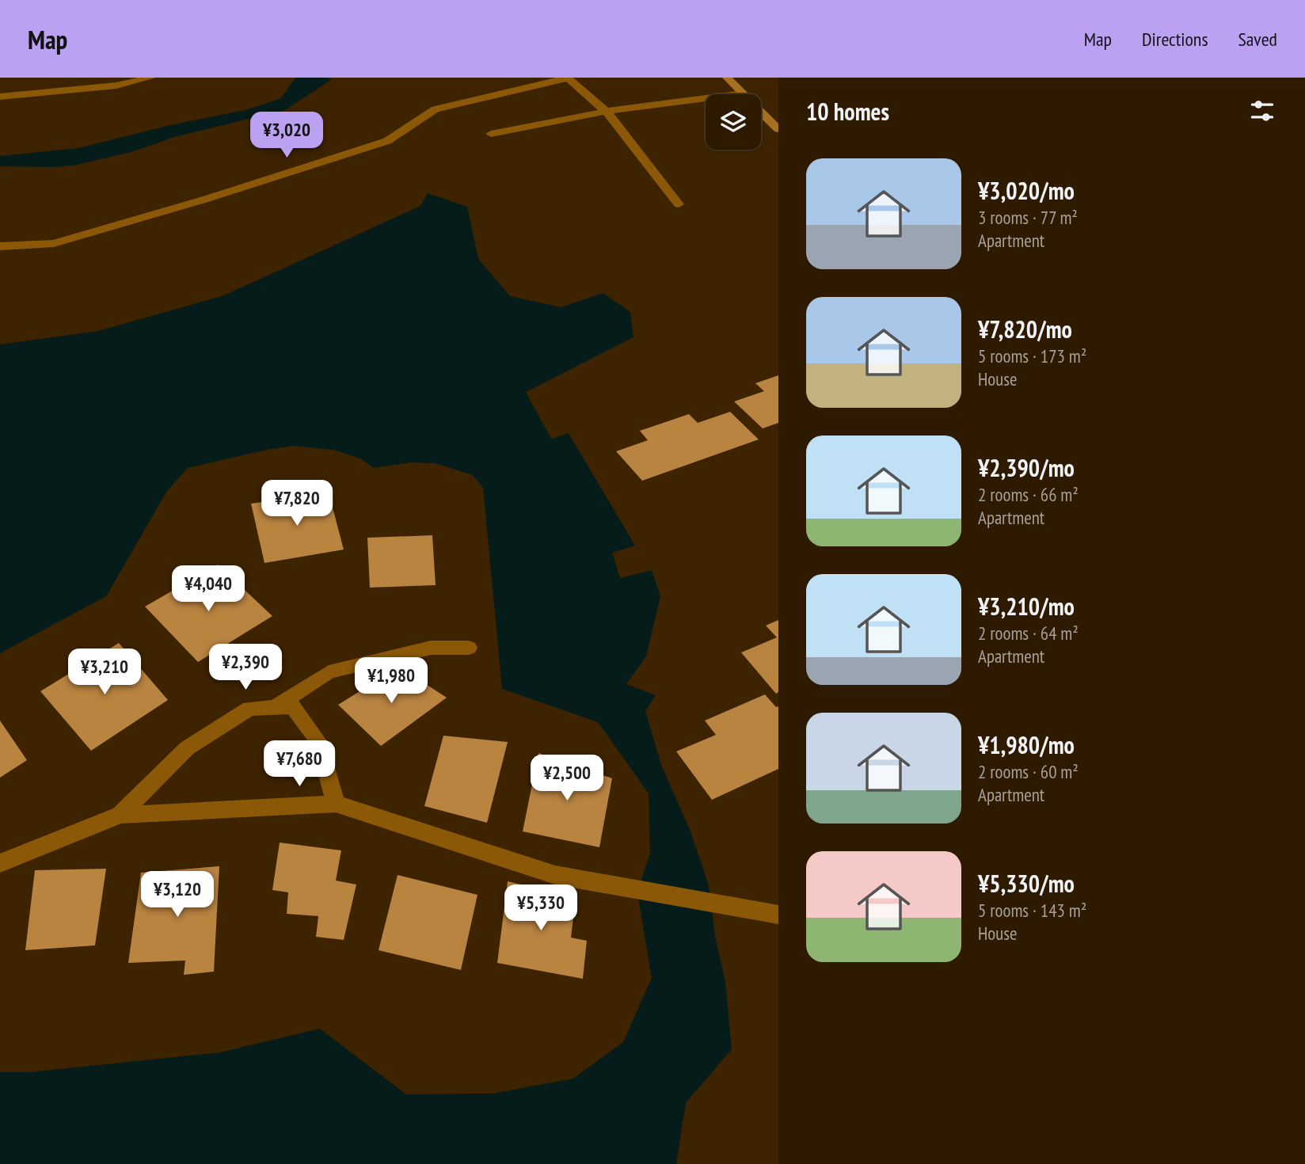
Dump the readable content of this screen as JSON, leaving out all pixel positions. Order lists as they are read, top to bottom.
{
  "page": {
    "header": "Map",
    "nav": ["Map", "Directions", "Saved"],
    "heading": "10 homes",
    "price": [
      "¥3,020",
      "¥7,820",
      "¥4,040",
      "¥2,390",
      "¥3,210",
      "¥1,980",
      "¥7,680",
      "¥2,500",
      "¥3,120",
      "¥5,330"
    ],
    "list": [
      {
        "name": "¥3,020/mo",
        "note": "3 rooms · 77 m² · Apartment"
      },
      {
        "name": "¥7,820/mo",
        "note": "5 rooms · 173 m² · House"
      },
      {
        "name": "¥2,390/mo",
        "note": "2 rooms · 66 m² · Apartment"
      },
      {
        "name": "¥3,210/mo",
        "note": "2 rooms · 64 m² · Apartment"
      },
      {
        "name": "¥1,980/mo",
        "note": "2 rooms · 60 m² · Apartment"
      },
      {
        "name": "¥5,330/mo",
        "note": "5 rooms · 143 m² · House"
      }
    ]
  }
}
